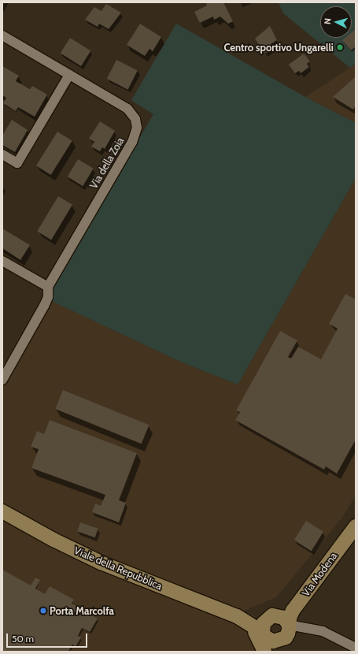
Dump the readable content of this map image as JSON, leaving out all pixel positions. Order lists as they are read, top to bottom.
{
  "streets": {
    "street": ["Via della Zoia", "Viale della Repubblica", "Via Modena"]
  },
  "crossings": [
    ["Viale della Repubblica", "Via Modena"]
  ],
  "places": ["Centro sportivo Ungarelli", "Porta Marcolfa"],
  "scale_bar": "50 m",
  "north": "left"
}
